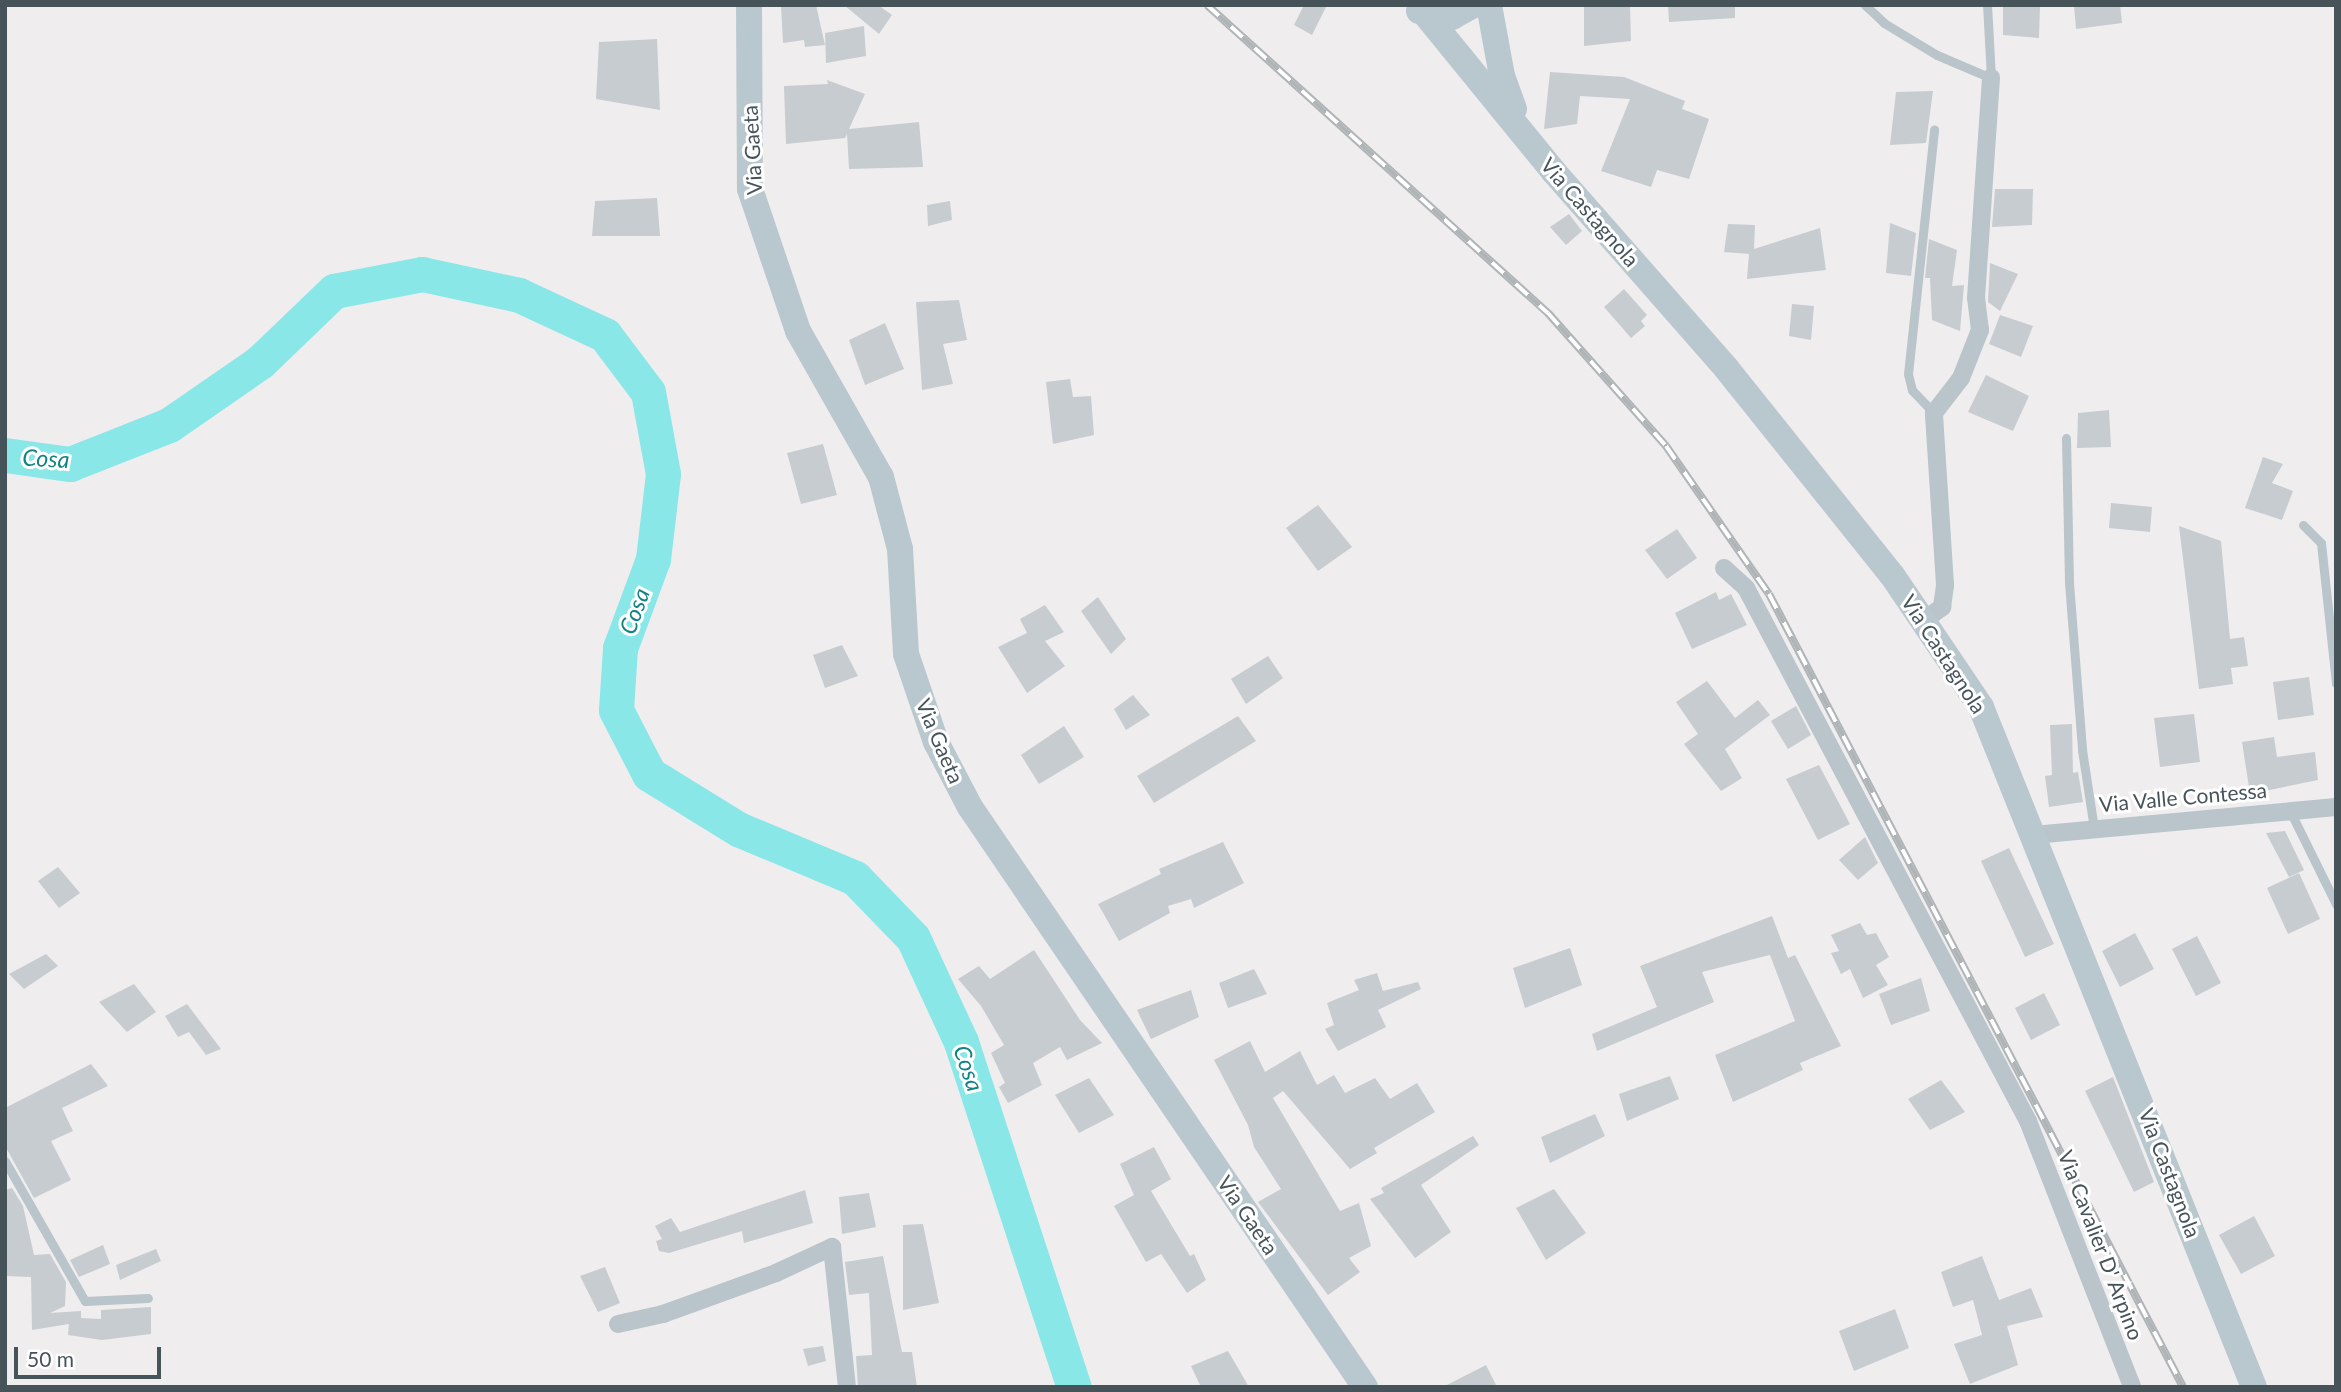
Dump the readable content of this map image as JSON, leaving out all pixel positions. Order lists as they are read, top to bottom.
{
  "streets": {
    "main road": ["Via Gaeta", "Via Castagnola"],
    "street": ["Via Valle Contessa", "Via Cavalier D' Arpino"]
  },
  "crossings": [
    ["Via Castagnola", "Via Valle Contessa"]
  ],
  "water": ["Cosa"],
  "scale_bar": "50 m"
}
